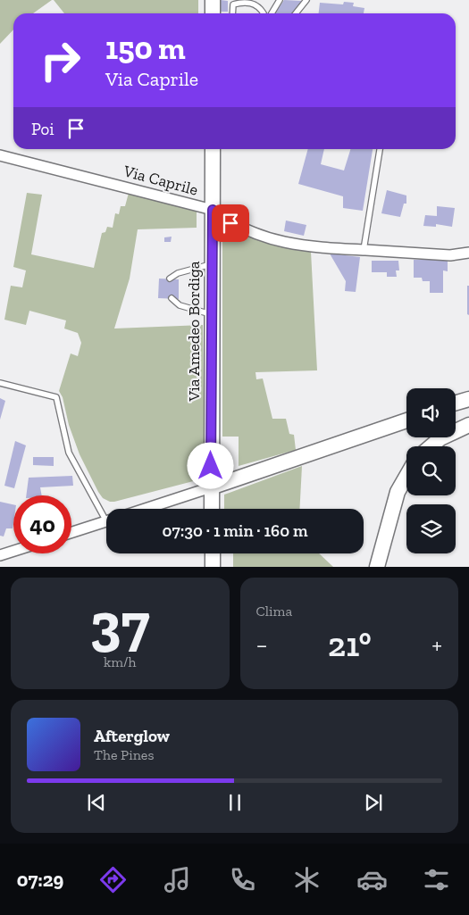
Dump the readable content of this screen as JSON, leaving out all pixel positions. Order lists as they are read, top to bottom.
{
  "streets": {
    "street": ["Via Caprile", "Via Amedeo Bordiga"]
  },
  "crossings": [
    ["Via Caprile", "Via Amedeo Bordiga"]
  ],
  "page": {
    "turn": ["150 m", "Via Caprile"],
    "then": "Poi",
    "limit": "40",
    "trip": "07:30 · 1 min · 160 m",
    "tile": [
      ["37", "km/h"],
      "Clima"
    ],
    "heat": ["−", "21°", "+"],
    "song": ["Afterglow", "The Pines"],
    "tabs": "07:29"
  }
}
